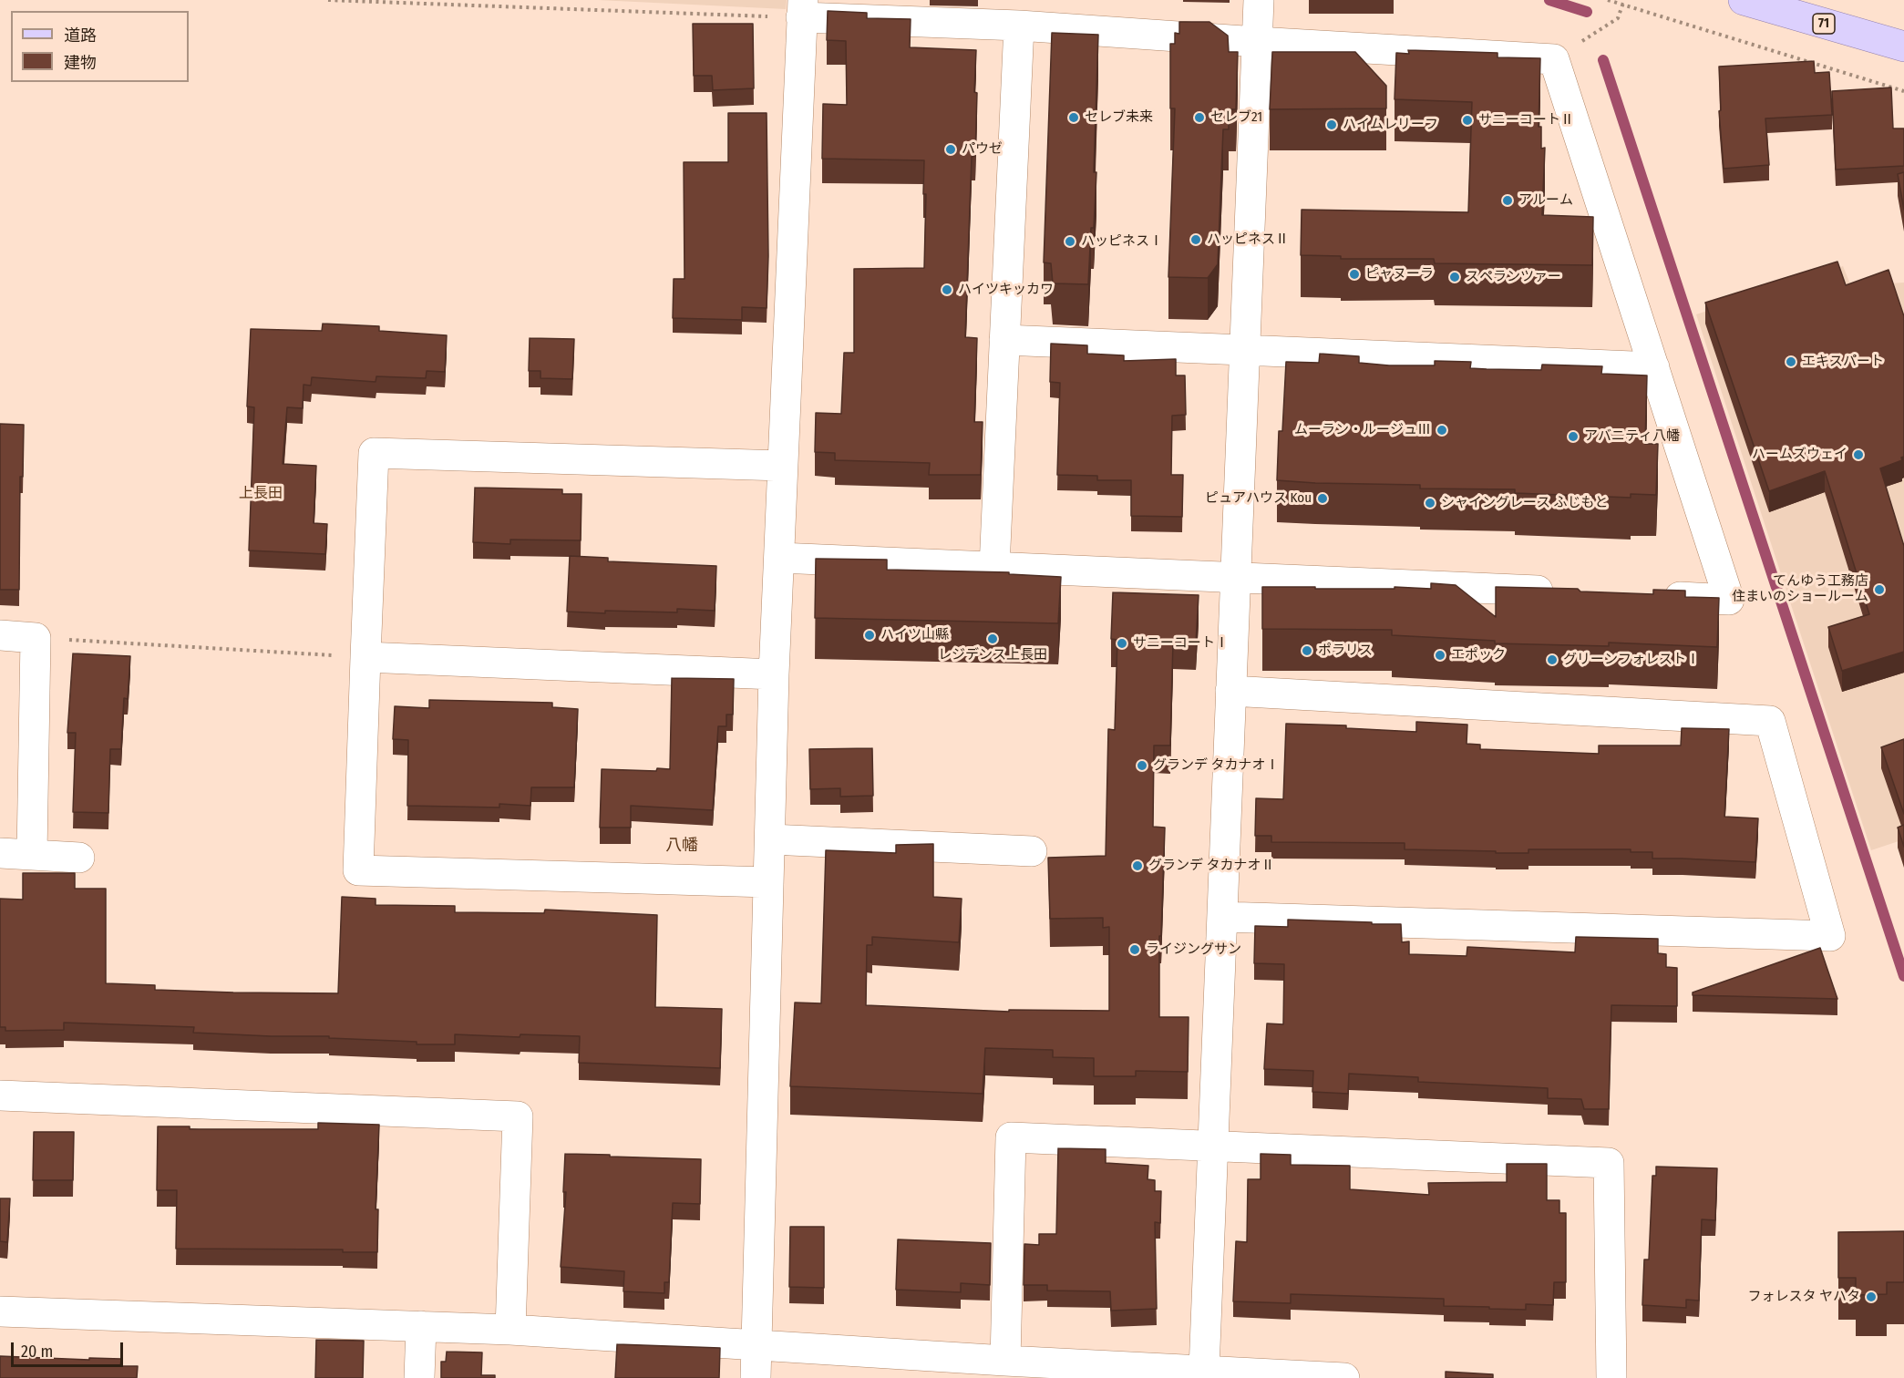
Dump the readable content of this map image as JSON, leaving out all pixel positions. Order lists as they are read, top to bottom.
{
  "streets": {
    "main road": ["71"]
  },
  "districts": ["上長田", "八幡"],
  "places": [
    "セレブ未来",
    "セレブ21",
    "サニーコートⅡ",
    "ハイムレリーフ",
    "パウゼ",
    "アルーム",
    "ハッピネスⅡ",
    "ハッピネスⅠ",
    "ピャヌーラ",
    "スペランツァー",
    "ハイツキッカワ",
    "エキスパート",
    "ムーラン・ルージュⅢ",
    "アバニティ八幡",
    "ハームズウェイ",
    "ピュアハウス Kou",
    "シャイングレース ふじもと",
    "てんゆう工務店 住まいのショールーム",
    "ハイツ山縣",
    "レジデンス上長田",
    "サニーコートⅠ",
    "ポラリス",
    "エポック",
    "グリーンフォレストⅠ",
    "グランデ タカナオⅠ",
    "グランデ タカナオⅡ",
    "ライジングサン",
    "フォレスタ ヤハタ"
  ],
  "legend": ["道路", "建物"],
  "scale_bar": "20 m"
}
